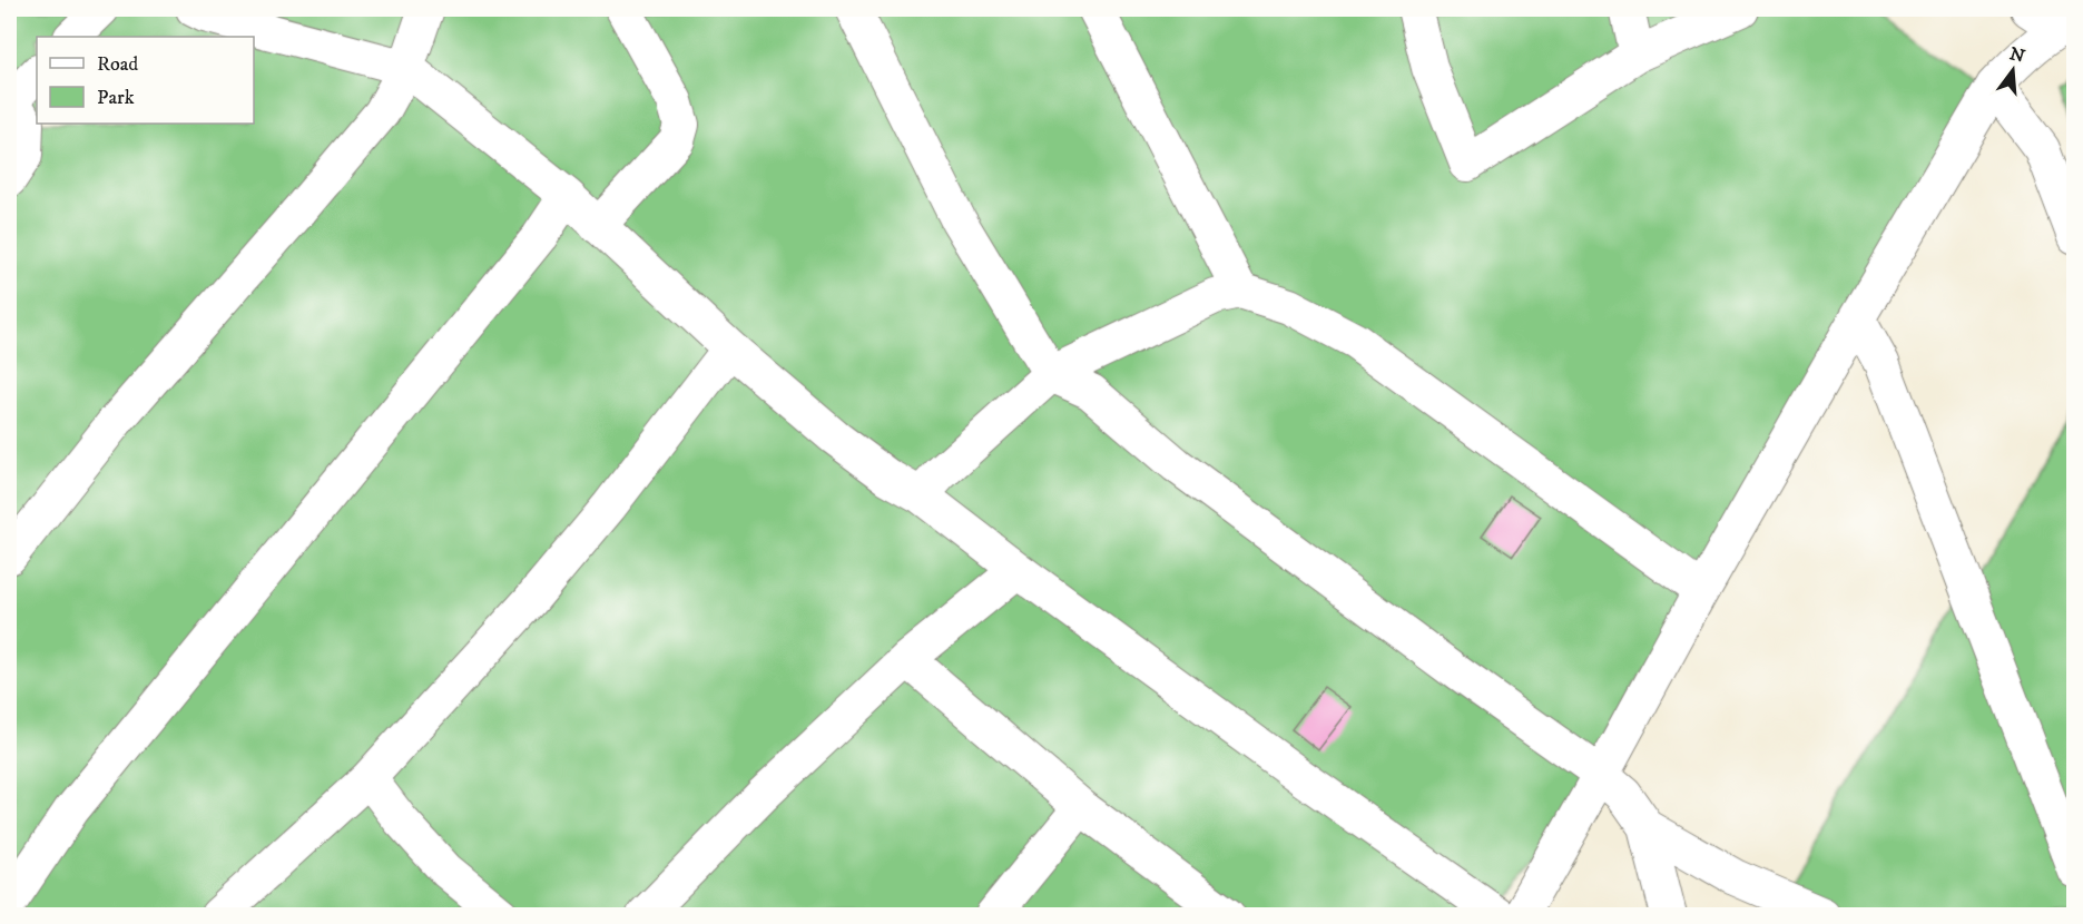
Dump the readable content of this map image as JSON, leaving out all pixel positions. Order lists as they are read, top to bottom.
{
  "legend": ["Road", "Park"],
  "north": "top"
}
